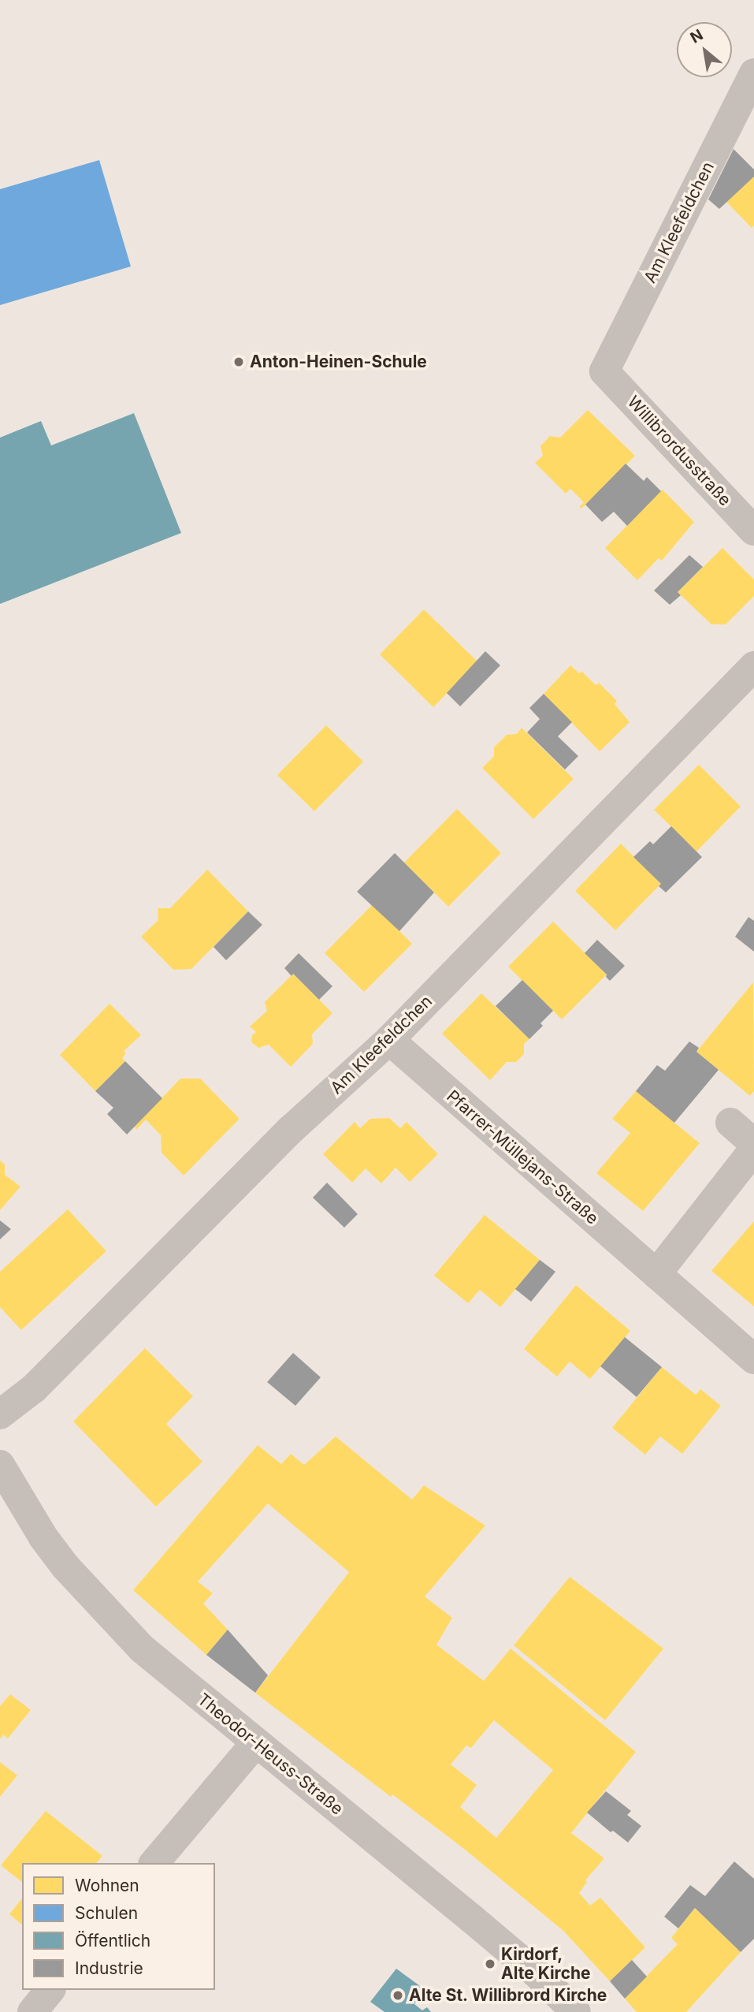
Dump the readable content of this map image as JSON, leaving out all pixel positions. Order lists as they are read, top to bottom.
{
  "streets": {
    "street": [
      "Am Kleefeldchen",
      "Willibrordusstraße",
      "Pfarrer-Müllejans-Straße",
      "Theodor-Heuss-Straße"
    ]
  },
  "crossings": [
    ["Am Kleefeldchen", "Willibrordusstraße"],
    ["Am Kleefeldchen", "Pfarrer-Müllejans-Straße"]
  ],
  "places": ["Anton-Heinen-Schule", "Kirdorf, Alte Kirche", "Alte St. Willibrord Kirche"],
  "legend": [
    "Wohnen",
    "Schulen",
    "Öffentlich",
    "Industrie"
  ],
  "north": "top left"
}
